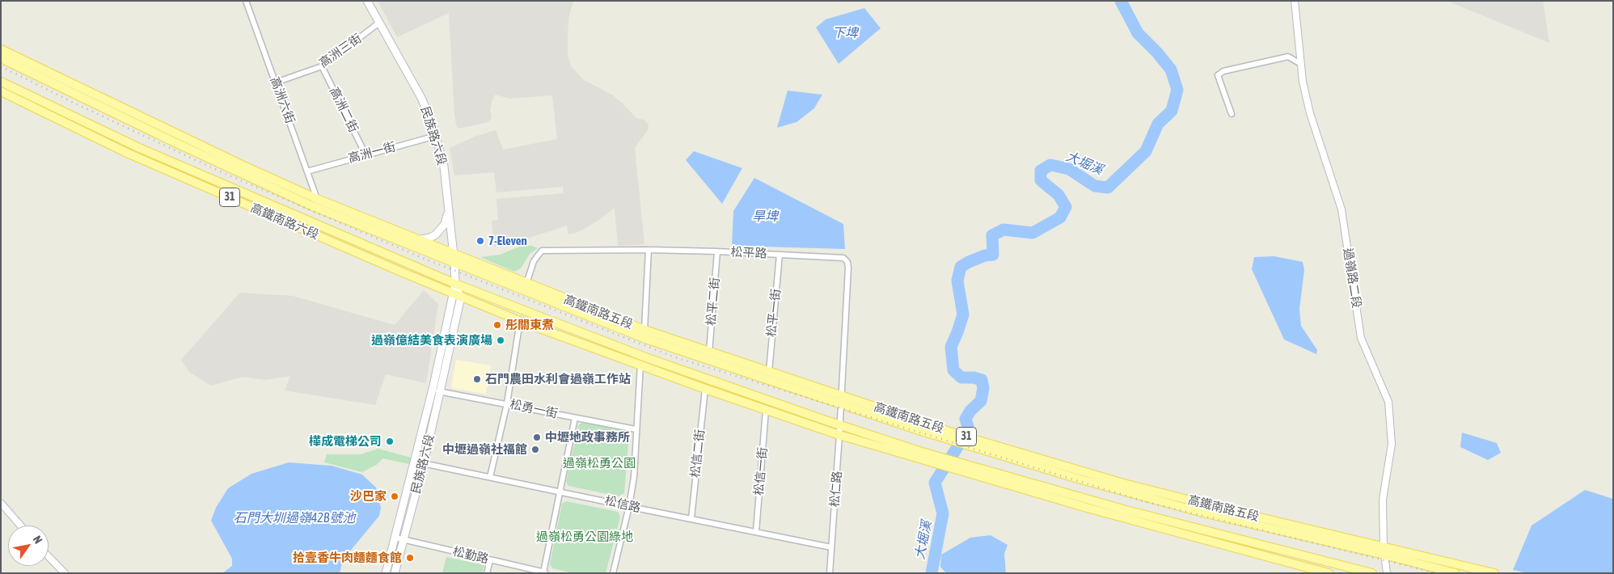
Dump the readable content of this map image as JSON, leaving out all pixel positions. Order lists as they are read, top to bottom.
{
  "streets": {
    "main road": [
      "民族路六段",
      "31",
      "高鐵南路六段",
      "高鐵南路五段"
    ],
    "street": [
      "高洲三街",
      "高洲六街",
      "高洲二街",
      "高洲一街",
      "松平路",
      "過嶺路二段",
      "松平二街",
      "松平一街",
      "松勇一街",
      "松信二街",
      "松信一街",
      "松仁路",
      "松信路",
      "松勤路"
    ]
  },
  "crossings": [
    ["高洲三街", "高洲六街"],
    ["高洲三街", "高洲二街"],
    ["高洲三街", "民族路六段"],
    ["高洲六街", "高洲一街"],
    ["高洲六街", "31"],
    ["高洲二街", "高洲一街"],
    ["民族路六段", "高洲一街"],
    ["民族路六段", "31"],
    ["民族路六段", "高鐵南路六段"],
    ["民族路六段", "高鐵南路五段"],
    ["民族路六段", "松勇一街"],
    ["民族路六段", "松信路"],
    ["民族路六段", "松勤路"],
    ["31", "高鐵南路六段"],
    ["31", "高鐵南路五段"],
    ["31", "松信二街"],
    ["31", "松信一街"],
    ["31", "松仁路"],
    ["高鐵南路六段", "高鐵南路五段"],
    ["松平路", "松平二街"],
    ["松平路", "高鐵南路五段"],
    ["松平路", "松平一街"],
    ["松平路", "松仁路"],
    ["過嶺路二段", "高鐵南路五段"],
    ["松平二街", "高鐵南路五段"],
    ["高鐵南路五段", "松平一街"],
    ["高鐵南路五段", "松仁路"],
    ["松信二街", "松信路"],
    ["松信一街", "松信路"],
    ["松仁路", "松信路"]
  ],
  "water": [
    "下埤",
    "大堀溪",
    "旱埤",
    "石門大圳過嶺42B號池"
  ],
  "parks": ["過嶺松勇公園", "過嶺松勇公園綠地"],
  "places": [
    "7-Eleven",
    "彤關東煮",
    "過嶺億結美食表演廣場",
    "石門農田水利會過嶺工作站",
    "中壢地政事務所",
    "樺成電梯公司",
    "中壢過嶺社福館",
    "沙巴家",
    "拾壹香牛肉麵麵食館"
  ],
  "north": "top right"
}
